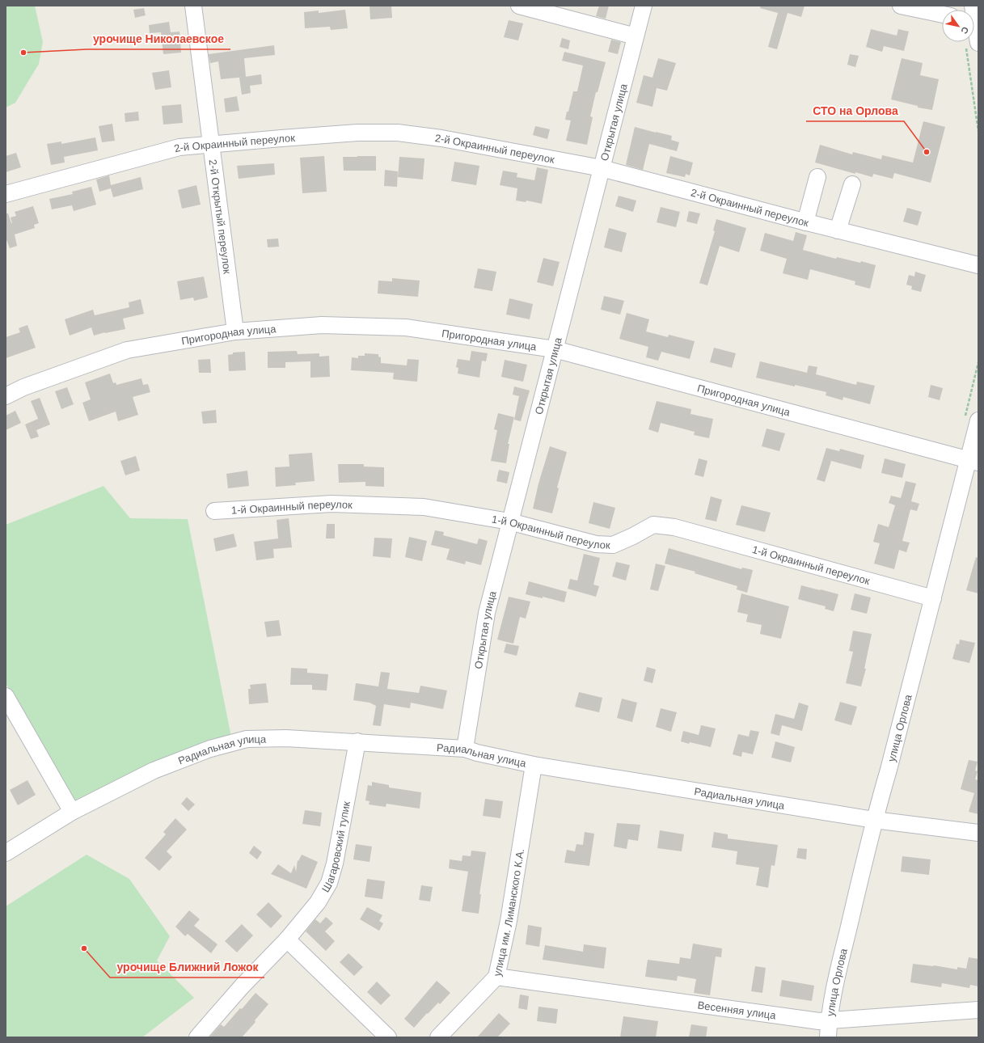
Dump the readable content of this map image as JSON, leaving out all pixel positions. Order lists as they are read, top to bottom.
{
  "streets": {
    "street": [
      "Открытая улица",
      "2-й Окраинный переулок",
      "2-й Открытый переулок",
      "Пригородная улица",
      "1-й Окраинный переулок",
      "улица Орлова",
      "Радиальная улица",
      "Шагаровский тупик",
      "улица им. Лиманского К.А.",
      "Весенняя улица"
    ]
  },
  "crossings": [
    ["Открытая улица", "2-й Окраинный переулок"],
    ["Открытая улица", "Пригородная улица"],
    ["Открытая улица", "1-й Окраинный переулок"],
    ["Открытая улица", "Радиальная улица"],
    ["2-й Окраинный переулок", "2-й Открытый переулок"],
    ["2-й Открытый переулок", "Пригородная улица"],
    ["Пригородная улица", "улица Орлова"],
    ["1-й Окраинный переулок", "улица Орлова"],
    ["улица Орлова", "Радиальная улица"],
    ["улица Орлова", "Весенняя улица"],
    ["Радиальная улица", "Шагаровский тупик"],
    ["Радиальная улица", "улица им. Лиманского К.А."],
    ["улица им. Лиманского К.А.", "Весенняя улица"]
  ],
  "places": ["урочище Николаевское", "СТО на Орлова", "урочище Ближний Ложок"],
  "north": "bottom right"
}
